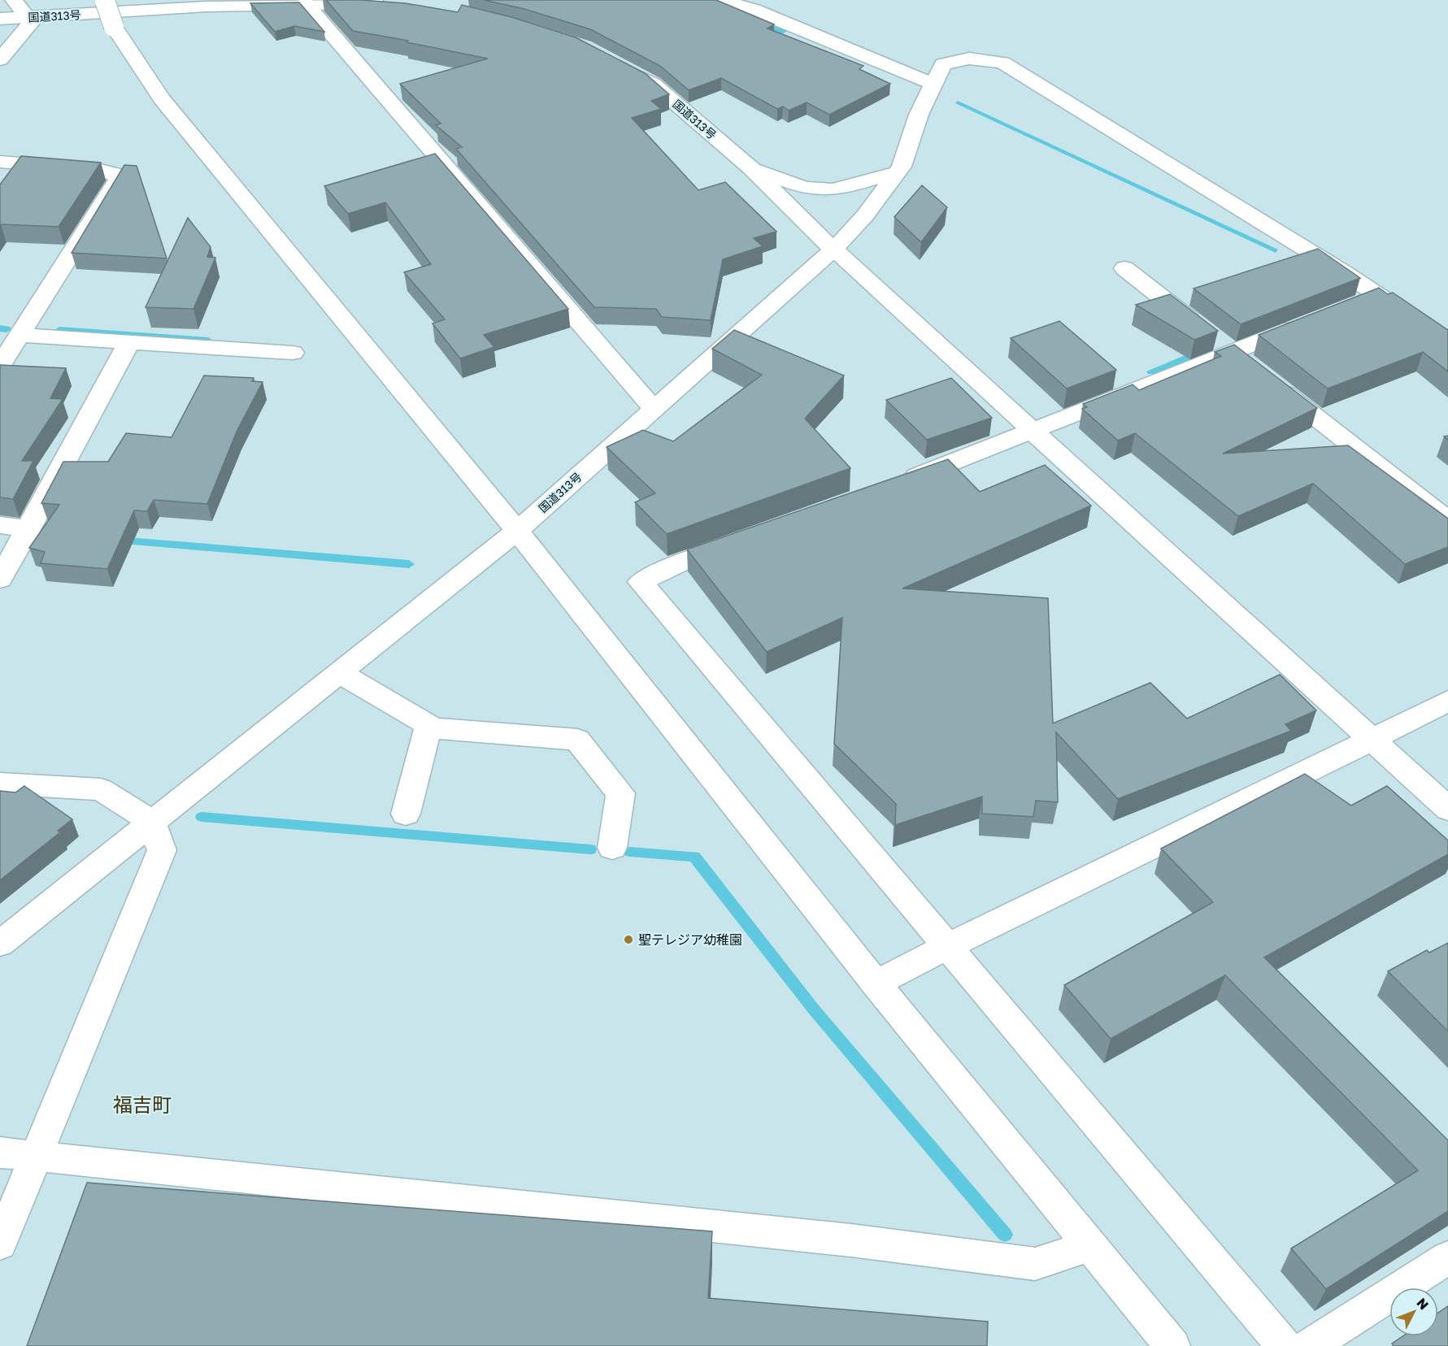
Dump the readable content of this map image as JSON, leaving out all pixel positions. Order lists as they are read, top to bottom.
{
  "streets": {
    "main road": ["国道313号"]
  },
  "districts": ["福吉町"],
  "places": ["聖テレジア幼稚園"],
  "north": "top right"
}
